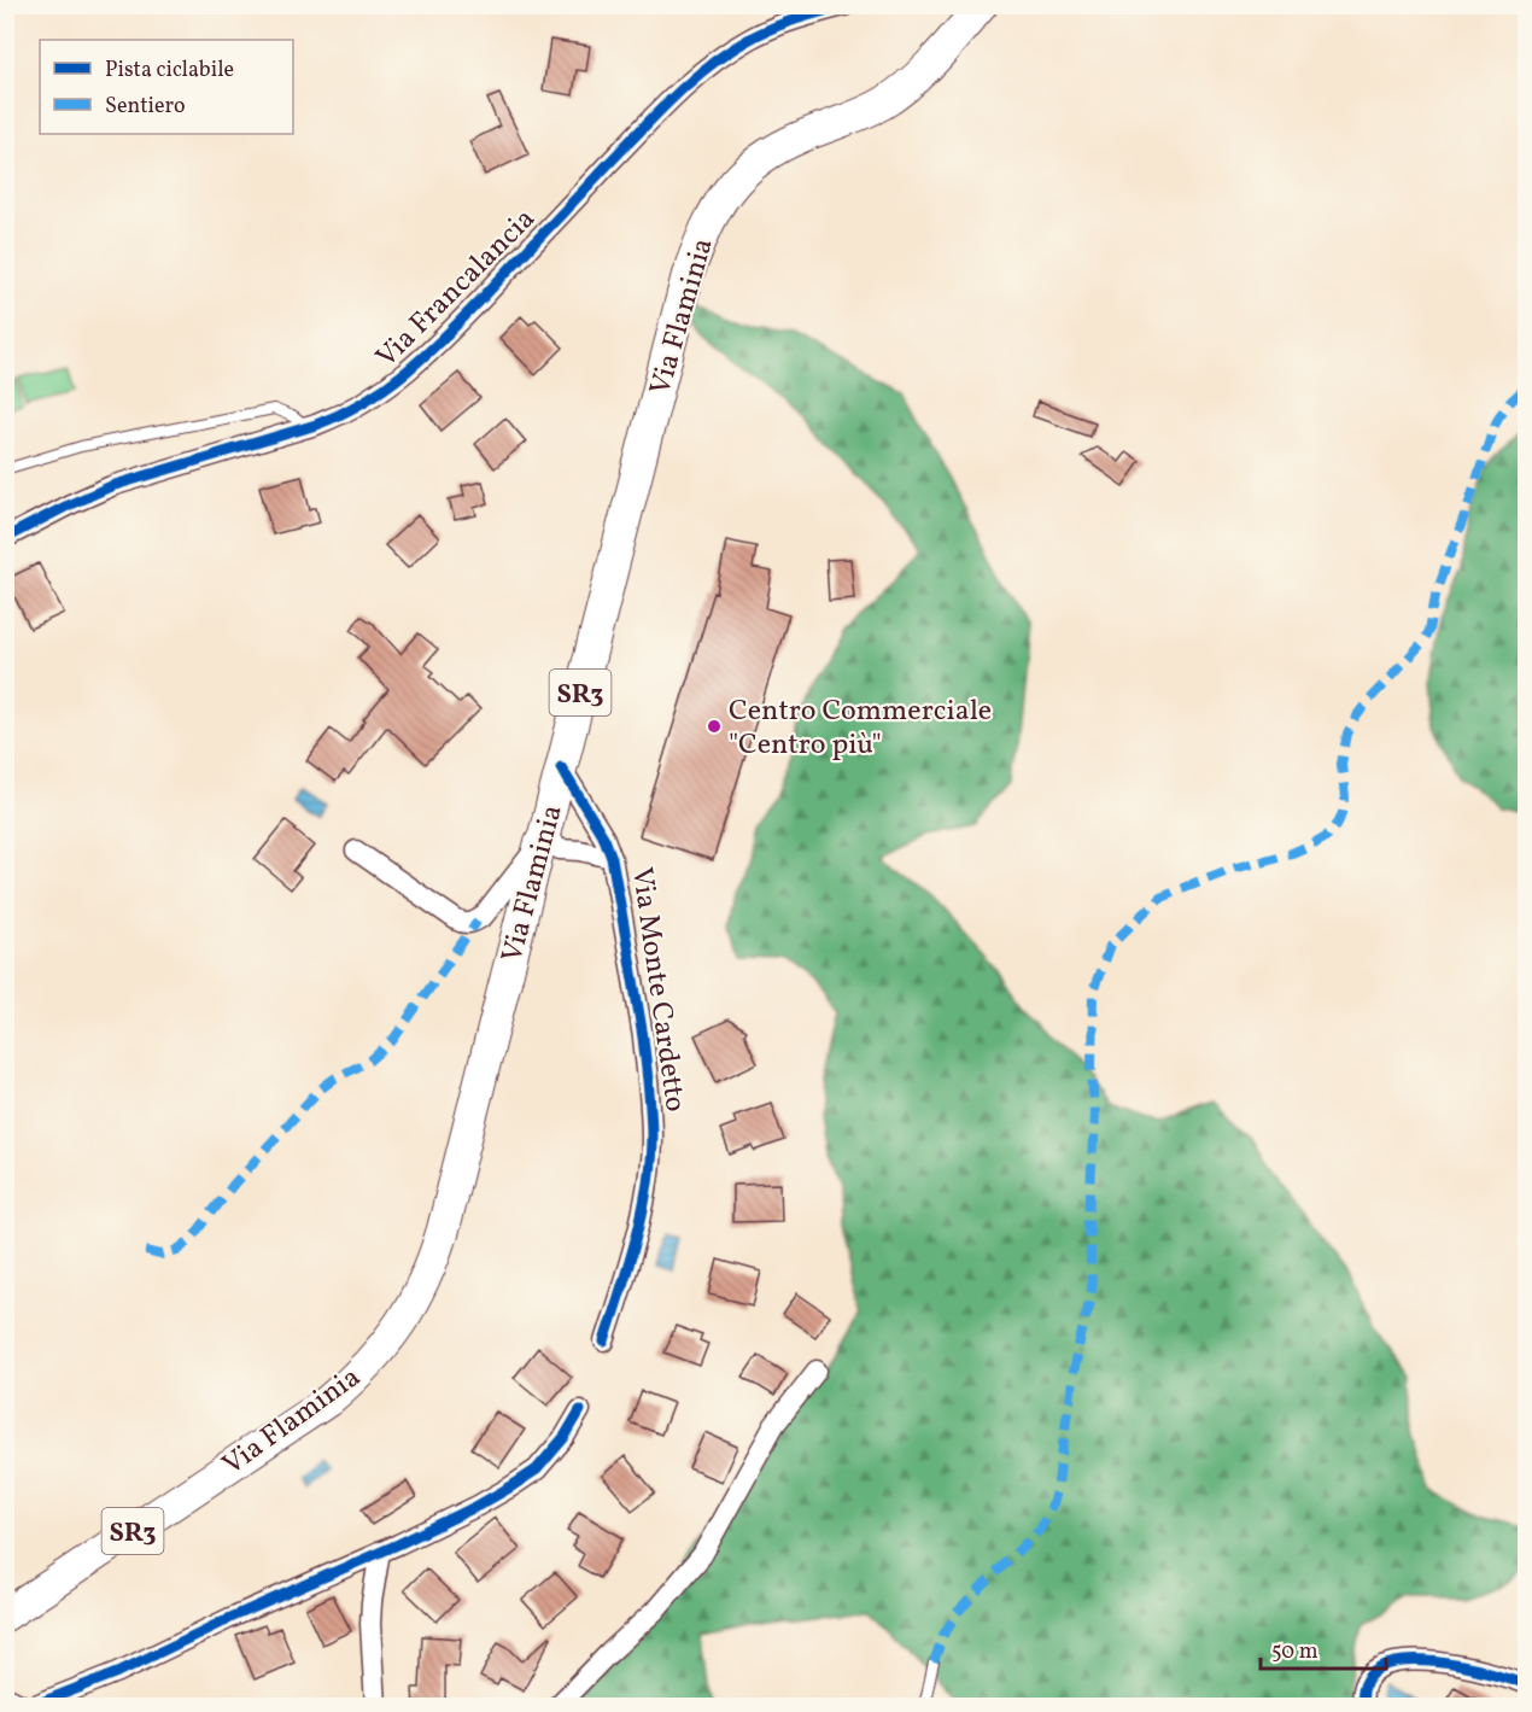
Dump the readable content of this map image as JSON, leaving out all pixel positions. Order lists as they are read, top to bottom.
{
  "streets": {
    "main road": ["Via Flaminia", "SR3"],
    "street": ["Via Francalancia", "Via Monte Cardetto"]
  },
  "crossings": [
    ["Via Flaminia", "Via Monte Cardetto"]
  ],
  "places": ["Centro Commerciale \"Centro più\""],
  "legend": ["Pista ciclabile", "Sentiero"],
  "scale_bar": "50 m"
}
